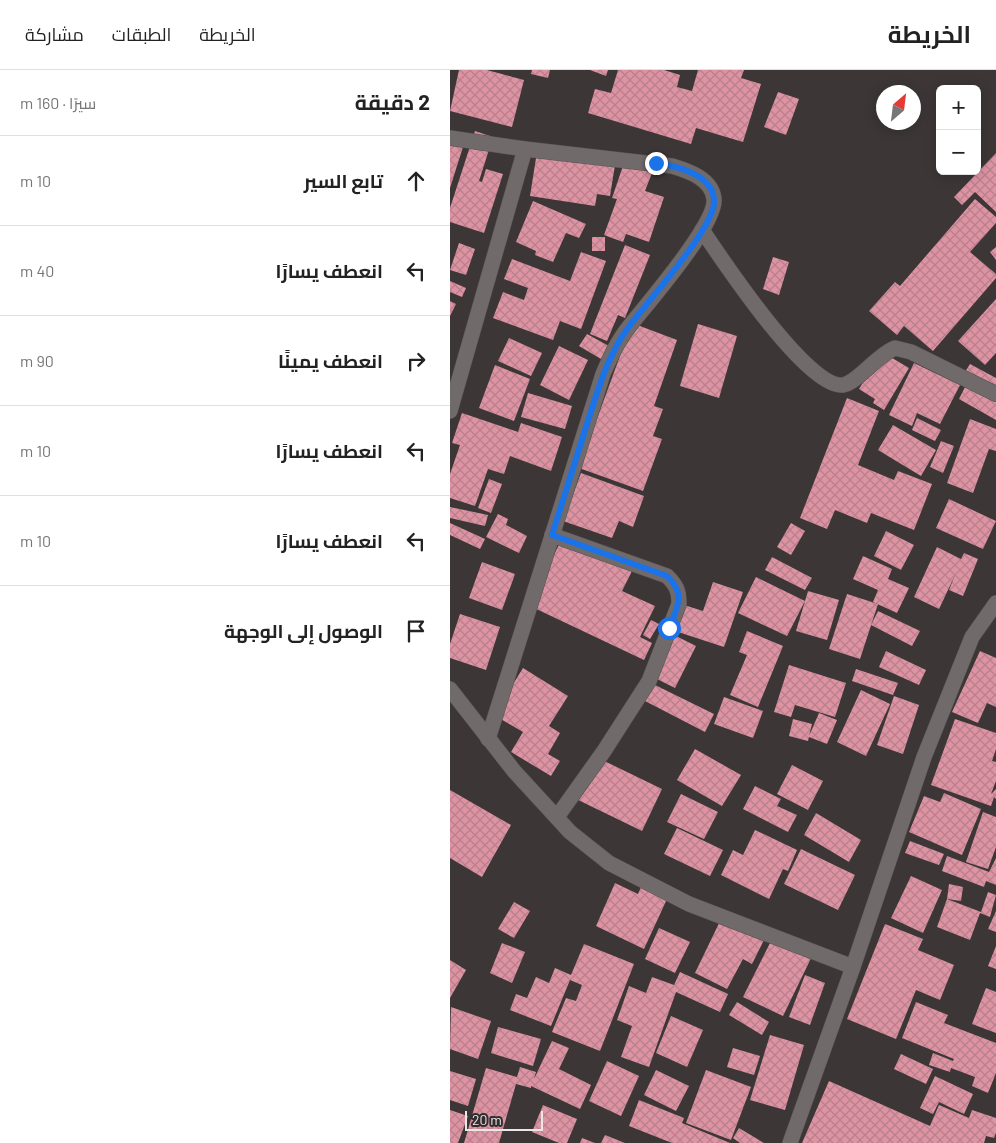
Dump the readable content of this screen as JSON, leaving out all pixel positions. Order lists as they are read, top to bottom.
{
  "scale_bar": "20 m",
  "north": "top right",
  "page": {
    "header": "الخريطة",
    "nav": ["الخريطة", "الطبقات", "مشاركة"],
    "heading": ["2 دقيقة", "سيرًا · 160 m"],
    "map_buttons": ["+", "−"],
    "list": [
      ["تابع السير", "10 m"],
      ["انعطف يسارًا", "40 m"],
      ["انعطف يمينًا", "90 m"],
      ["انعطف يسارًا", "10 m"],
      ["انعطف يسارًا", "10 m"],
      "الوصول إلى الوجهة"
    ],
    "scale": "20 m"
  }
}
